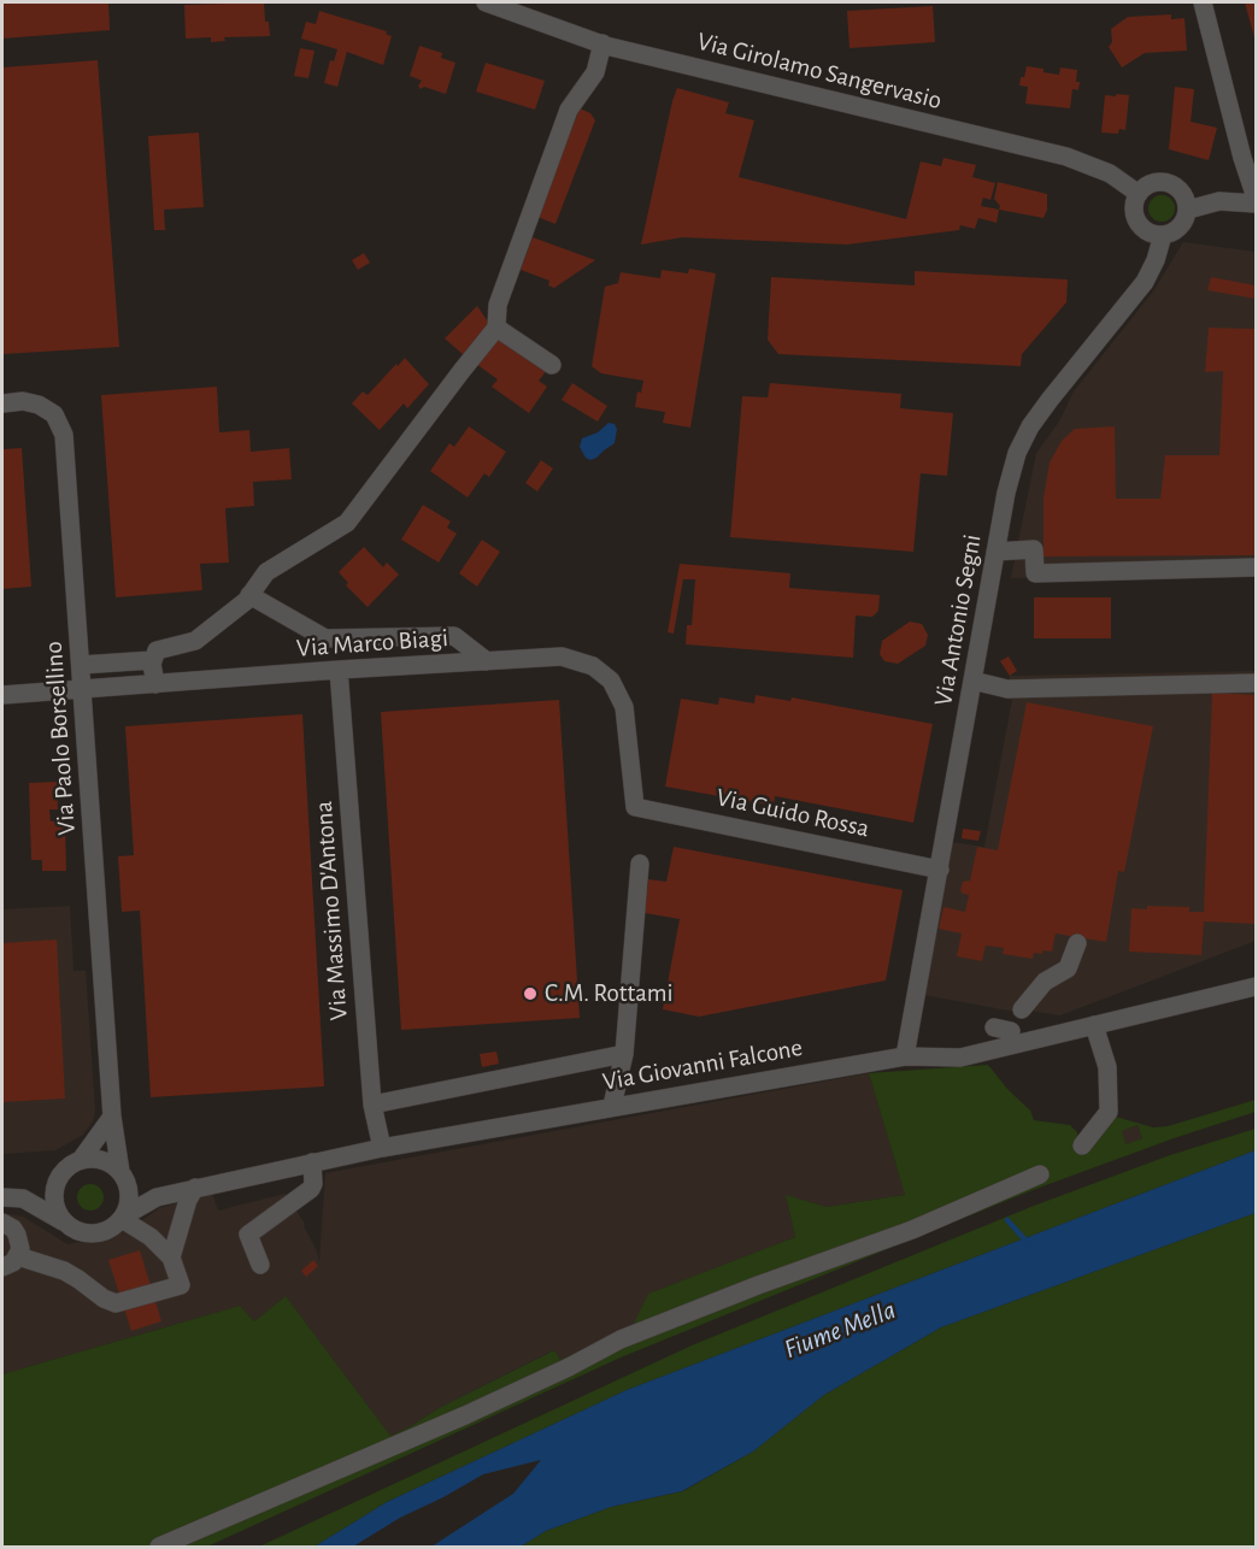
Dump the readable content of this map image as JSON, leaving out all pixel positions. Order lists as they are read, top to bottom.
{
  "streets": {
    "street": [
      "Via Girolamo Sangervasio",
      "Via Antonio Segni",
      "Via Marco Biagi",
      "Via Paolo Borsellino",
      "Via Guido Rossa",
      "Via Massimo D'Antona",
      "Via Giovanni Falcone"
    ]
  },
  "crossings": [
    ["Via Girolamo Sangervasio", "Via Antonio Segni"],
    ["Via Antonio Segni", "Via Guido Rossa"],
    ["Via Antonio Segni", "Via Giovanni Falcone"],
    ["Via Marco Biagi", "Via Paolo Borsellino"],
    ["Via Marco Biagi", "Via Guido Rossa"],
    ["Via Marco Biagi", "Via Massimo D'Antona"],
    ["Via Paolo Borsellino", "Via Giovanni Falcone"],
    ["Via Massimo D'Antona", "Via Giovanni Falcone"]
  ],
  "water": ["Fiume Mella"],
  "places": ["C.M. Rottami"]
}
